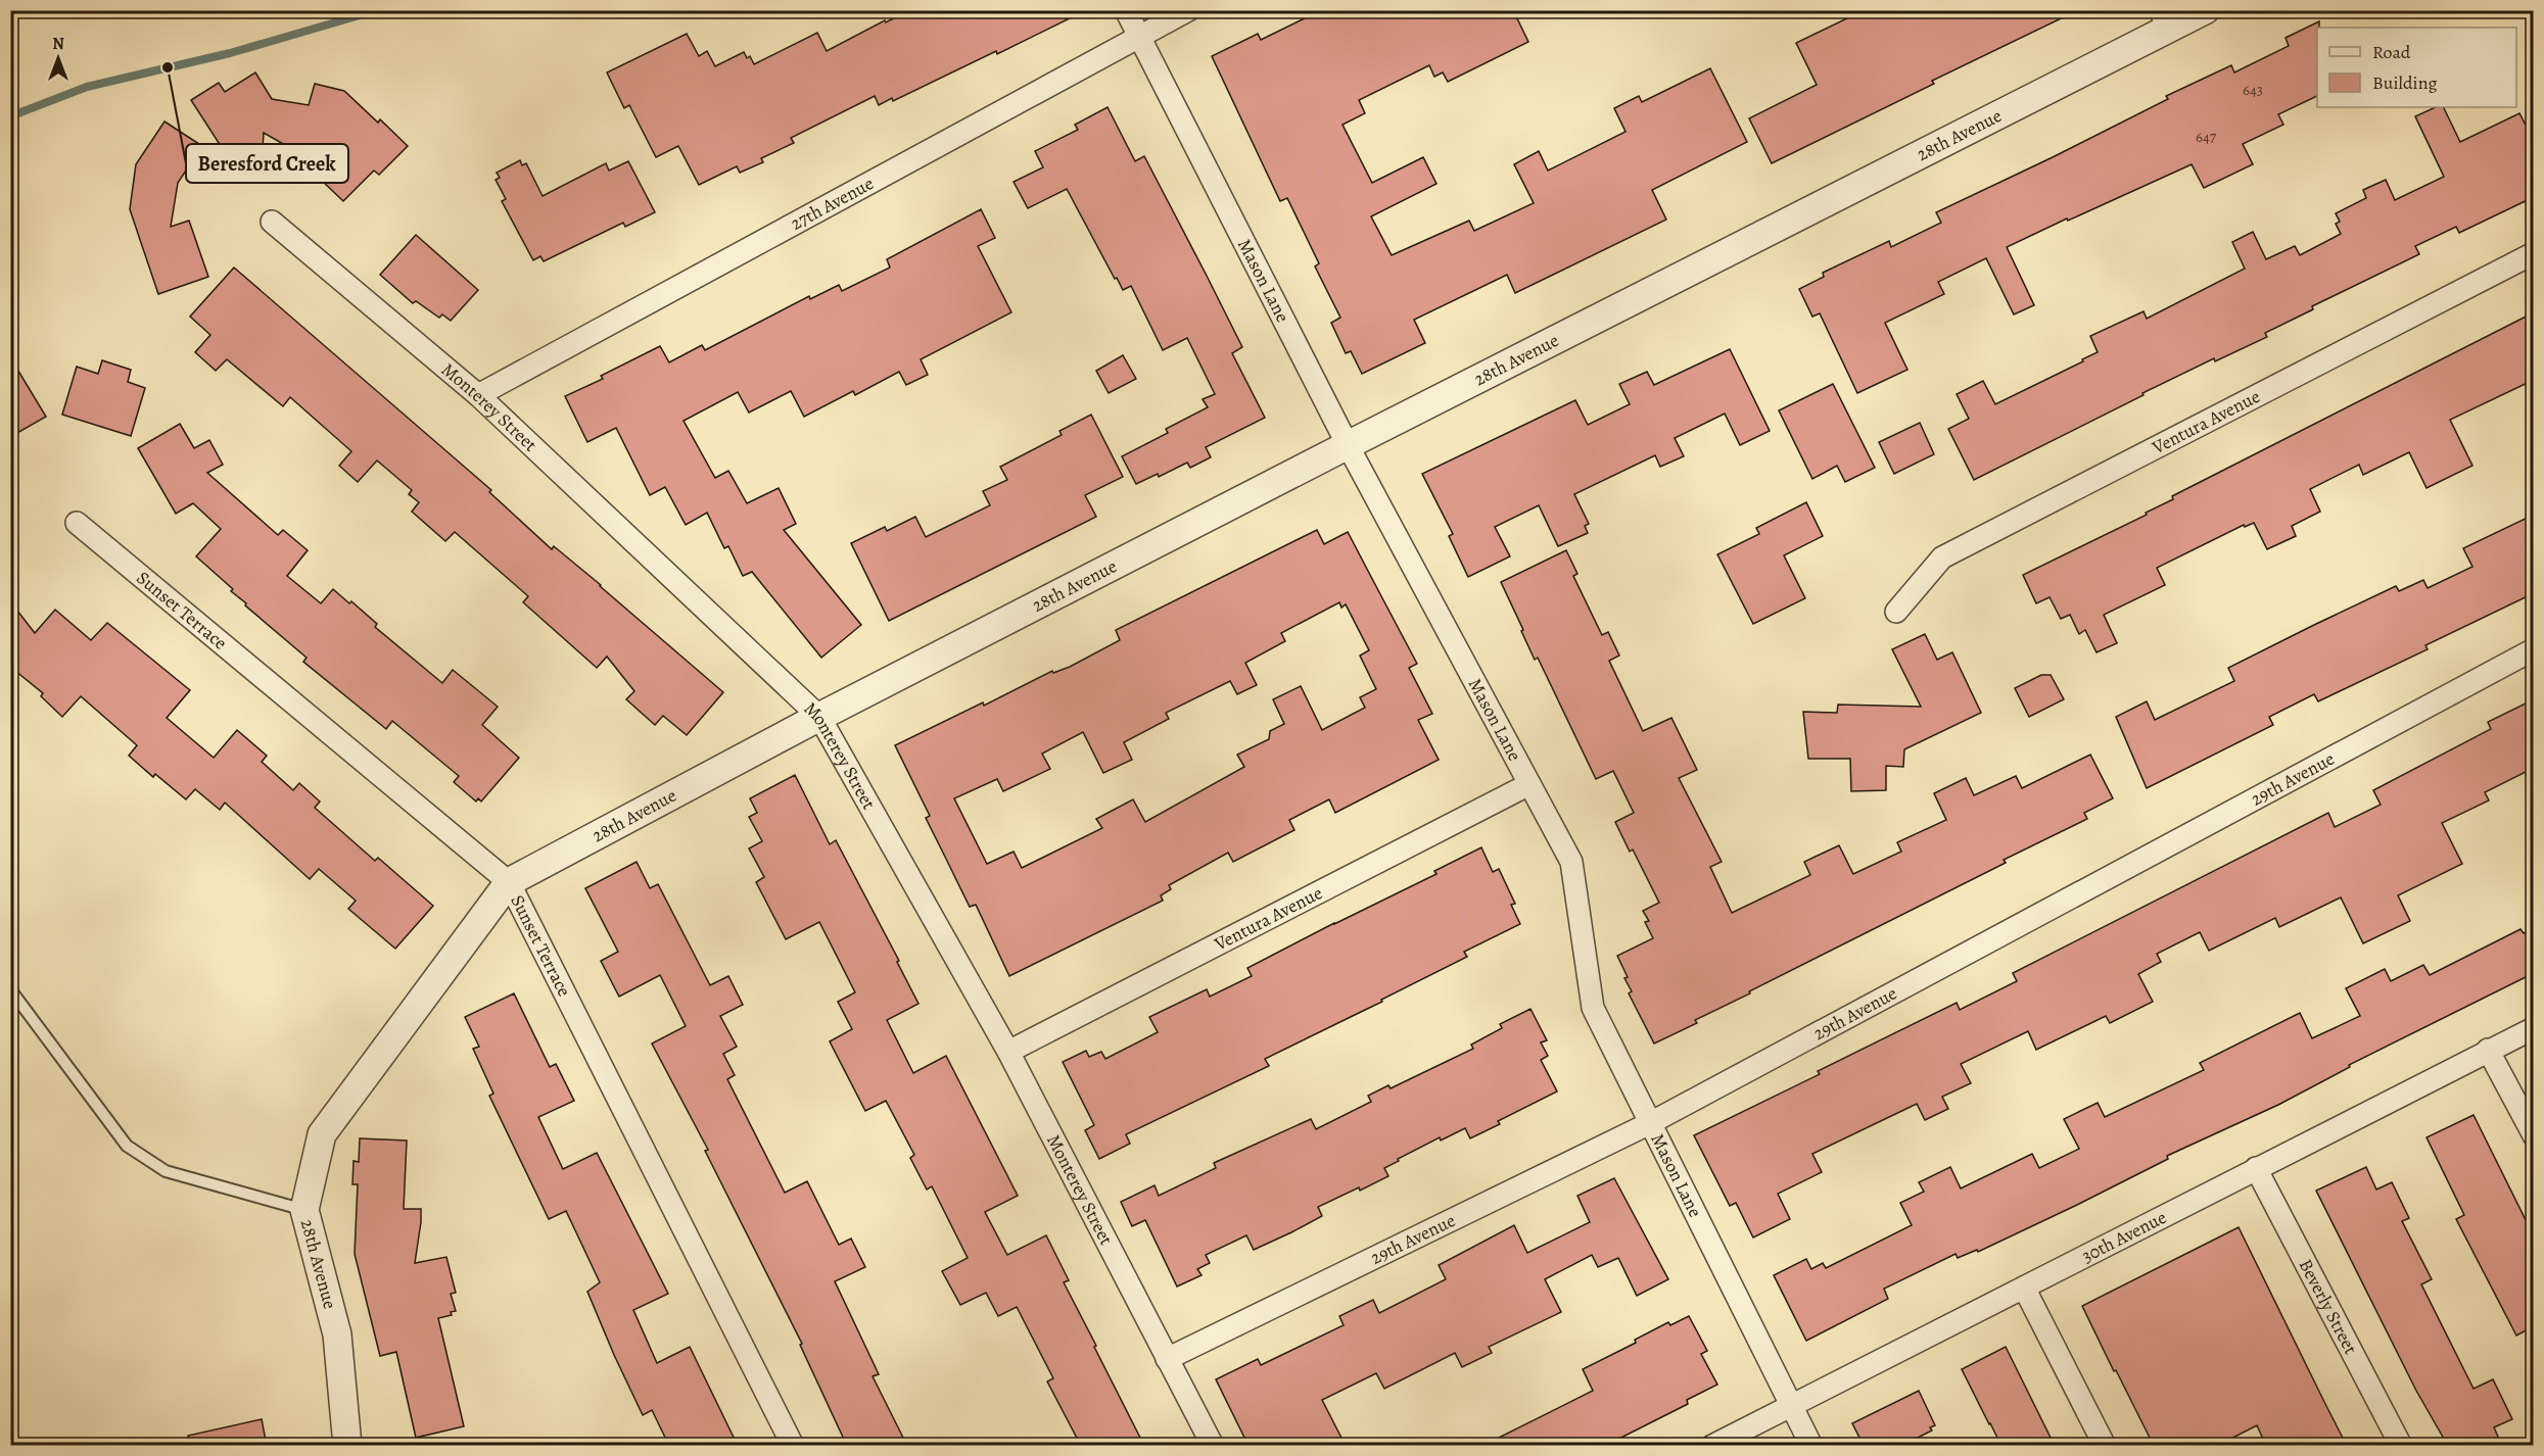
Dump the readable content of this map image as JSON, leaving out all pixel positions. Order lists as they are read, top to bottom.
{
  "streets": {
    "street": [
      "28th Avenue",
      "27th Avenue",
      "Mason Lane",
      "Monterey Street",
      "Ventura Avenue",
      "Sunset Terrace",
      "29th Avenue",
      "30th Avenue",
      "Beverly Street"
    ]
  },
  "crossings": [
    ["28th Avenue", "Mason Lane"],
    ["28th Avenue", "Monterey Street"],
    ["28th Avenue", "Sunset Terrace"],
    ["27th Avenue", "Mason Lane"],
    ["27th Avenue", "Monterey Street"],
    ["Mason Lane", "Ventura Avenue"],
    ["Mason Lane", "29th Avenue"],
    ["Mason Lane", "30th Avenue"],
    ["Monterey Street", "Ventura Avenue"],
    ["Monterey Street", "29th Avenue"],
    ["30th Avenue", "Beverly Street"]
  ],
  "places": ["Beresford Creek"],
  "house_numbers": ["643", "647"],
  "legend": ["Road", "Building"],
  "north": "top"
}
